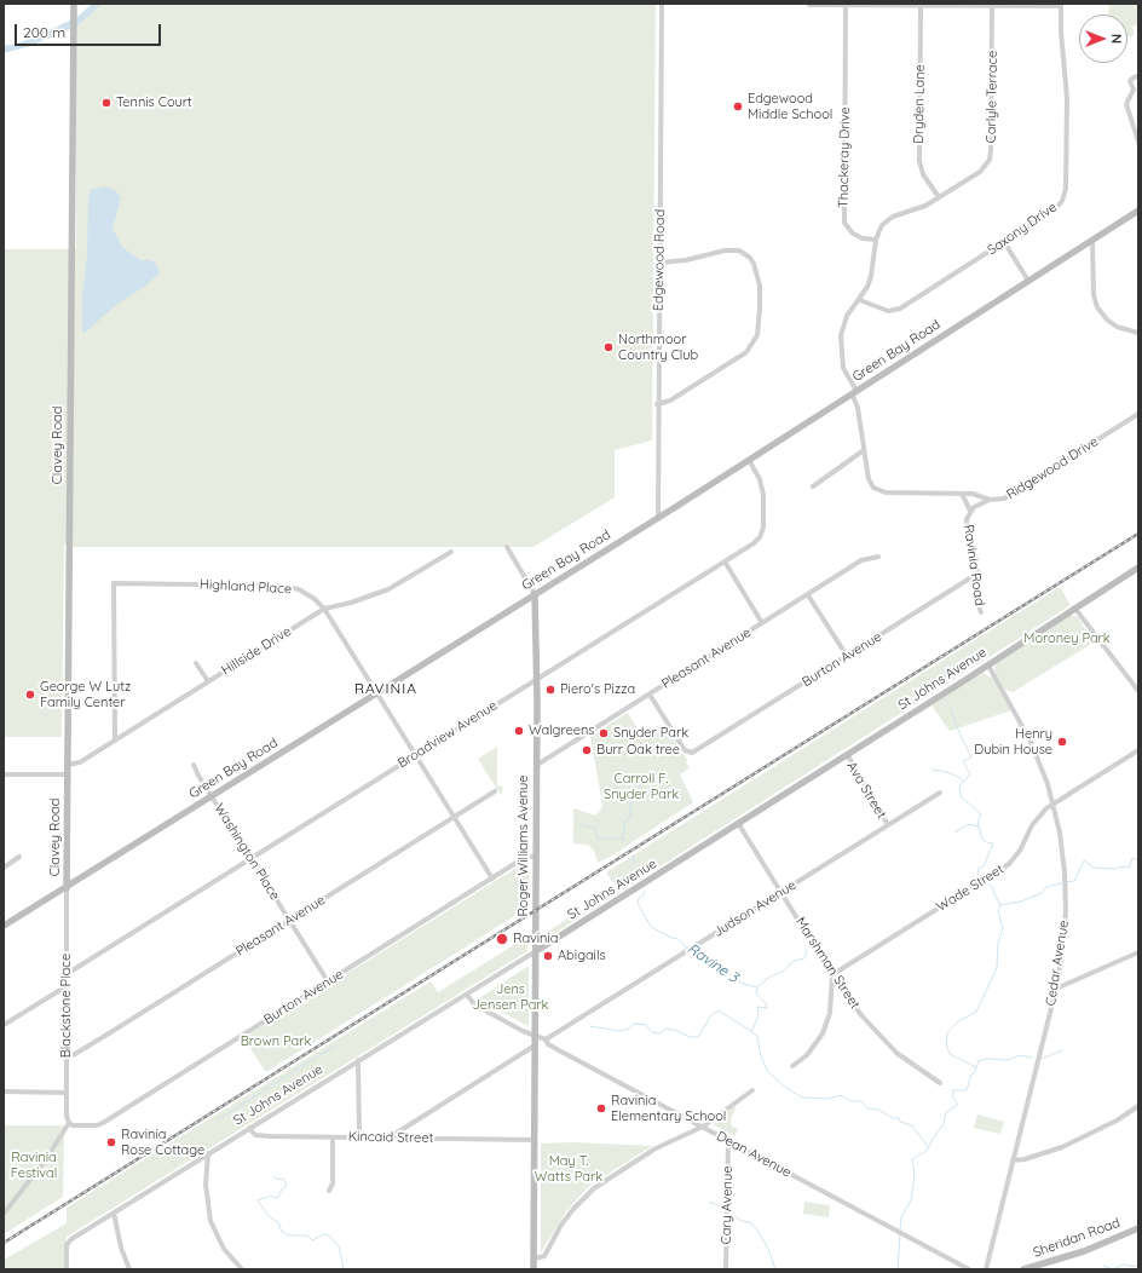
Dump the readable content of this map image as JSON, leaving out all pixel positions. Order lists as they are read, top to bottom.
{
  "streets": {
    "main road": [
      "Green Bay Road",
      "Clavey Road",
      "St Johns Avenue",
      "Roger Williams Avenue",
      "Sheridan Road"
    ],
    "street": [
      "Carlyle Terrace",
      "Dryden Lane",
      "Thackeray Drive",
      "Saxony Drive",
      "Edgewood Road",
      "Ridgewood Drive",
      "Ravinia Road",
      "Highland Place",
      "Hillside Drive",
      "Pleasant Avenue",
      "Burton Avenue",
      "Broadview Avenue",
      "Ava Street",
      "Washington Place",
      "Wade Street",
      "Judson Avenue",
      "Marshman Street",
      "Cedar Avenue",
      "Blackstone Place",
      "Kincaid Street",
      "Dean Avenue",
      "Cary Avenue"
    ]
  },
  "crossings": [
    ["Carlyle Terrace", "Dryden Lane"],
    ["Carlyle Terrace", "Thackeray Drive"],
    ["Edgewood Road", "Green Bay Road"],
    ["Green Bay Road", "Clavey Road"],
    ["Green Bay Road", "Ridgewood Drive"],
    ["Green Bay Road", "Highland Place"],
    ["Green Bay Road", "Broadview Avenue"],
    ["Green Bay Road", "Roger Williams Avenue"],
    ["Green Bay Road", "Washington Place"],
    ["Green Bay Road", "Blackstone Place"],
    ["Clavey Road", "Hillside Drive"],
    ["Clavey Road", "Blackstone Place"],
    ["Ridgewood Drive", "Ravinia Road"],
    ["Ravinia Road", "Burton Avenue"],
    ["Highland Place", "Hillside Drive"],
    ["Highland Place", "Pleasant Avenue"],
    ["Highland Place", "Burton Avenue"],
    ["Highland Place", "Broadview Avenue"],
    ["Pleasant Avenue", "Burton Avenue"],
    ["Pleasant Avenue", "Roger Williams Avenue"],
    ["Pleasant Avenue", "Washington Place"],
    ["Pleasant Avenue", "Blackstone Place"],
    ["Burton Avenue", "Roger Williams Avenue"],
    ["Burton Avenue", "Washington Place"],
    ["Burton Avenue", "Blackstone Place"],
    ["St Johns Avenue", "Ava Street"],
    ["St Johns Avenue", "Roger Williams Avenue"],
    ["St Johns Avenue", "Marshman Street"],
    ["St Johns Avenue", "Cedar Avenue"],
    ["St Johns Avenue", "Kincaid Street"],
    ["St Johns Avenue", "Dean Avenue"],
    ["Broadview Avenue", "Roger Williams Avenue"],
    ["Broadview Avenue", "Washington Place"],
    ["Broadview Avenue", "Blackstone Place"],
    ["Ava Street", "Judson Avenue"],
    ["Roger Williams Avenue", "Kincaid Street"],
    ["Roger Williams Avenue", "Dean Avenue"],
    ["Wade Street", "Marshman Street"],
    ["Wade Street", "Cedar Avenue"],
    ["Judson Avenue", "Marshman Street"],
    ["Judson Avenue", "Dean Avenue"],
    ["Dean Avenue", "Cary Avenue"]
  ],
  "districts": ["RAVINIA"],
  "water": ["Ravine 3"],
  "parks": [
    "Moroney Park",
    "Carroll F. Snyder Park",
    "Jens Jensen Park",
    "Brown Park",
    "Ravinia Festival",
    "May T. Watts Park"
  ],
  "places": [
    "Tennis Court",
    "Edgewood Middle School",
    "Northmoor Country Club",
    "Piero's Pizza",
    "George W Lutz Family Center",
    "Walgreens",
    "Snyder Park",
    "Henry Dubin House",
    "Burr Oak tree",
    "Ravinia",
    "Abigails",
    "Ravinia Elementary School",
    "Ravinia Rose Cottage"
  ],
  "scale_bar": "200 m",
  "north": "right"
}
